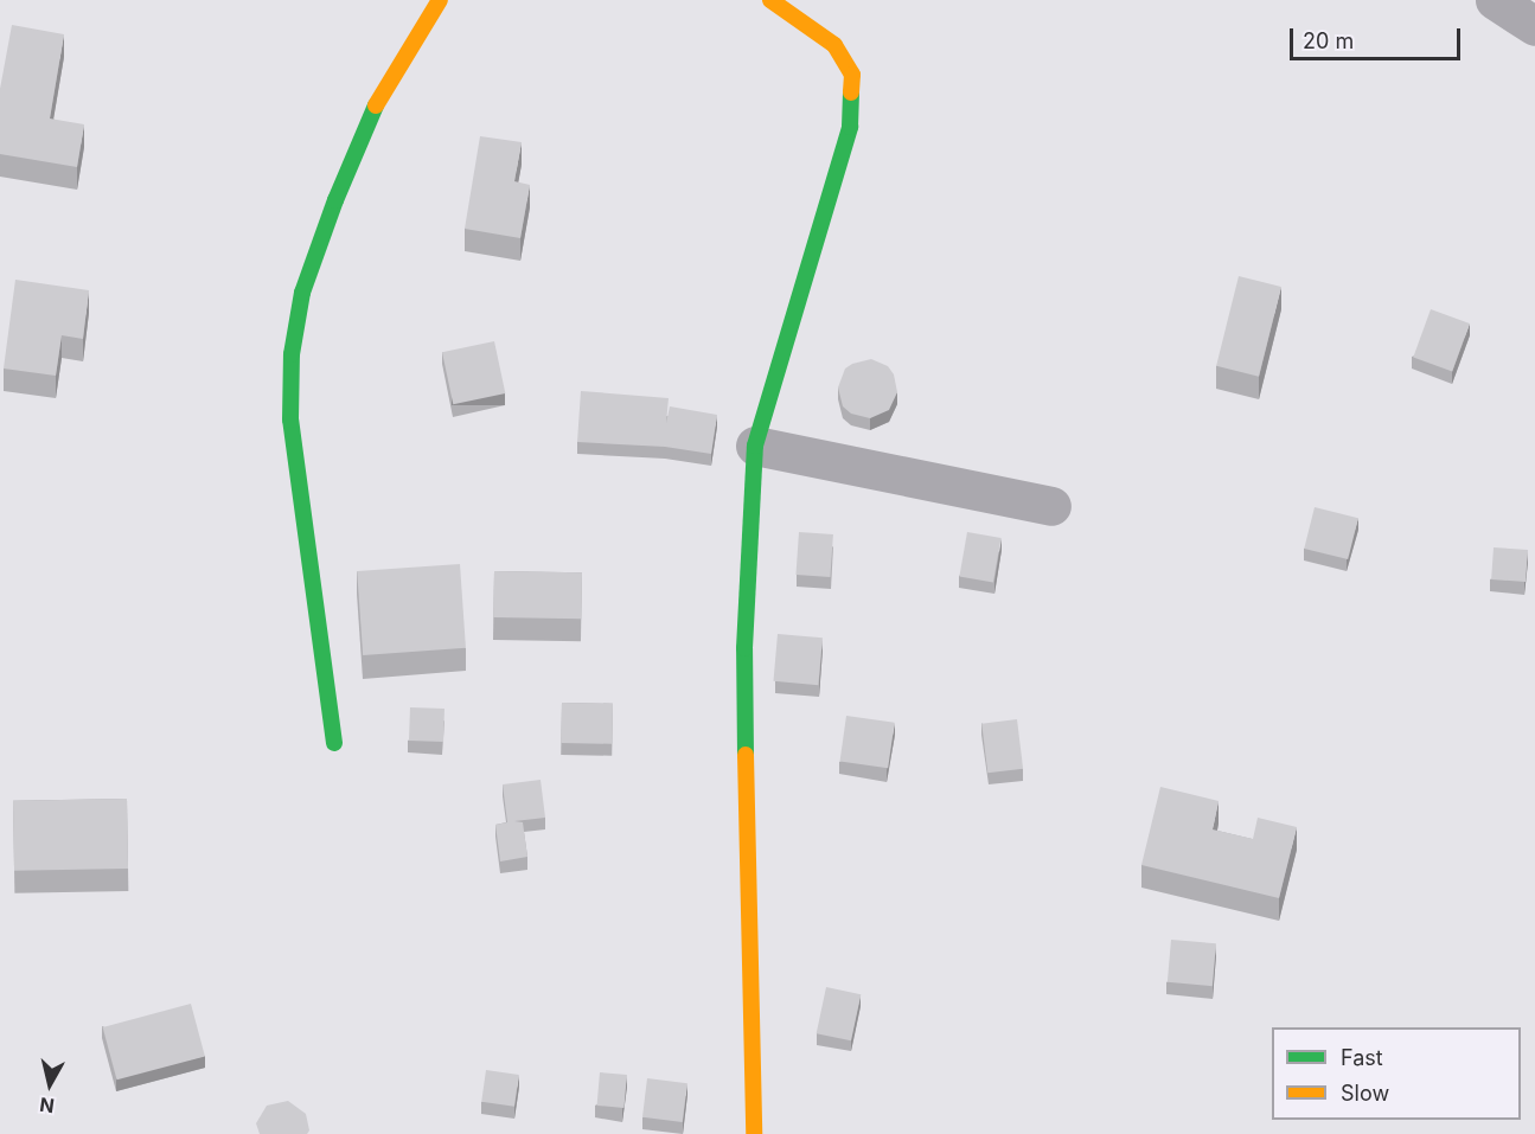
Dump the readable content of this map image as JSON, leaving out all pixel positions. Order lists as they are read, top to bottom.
{
  "legend": ["Fast", "Slow"],
  "scale_bar": "20 m",
  "north": "bottom"
}
